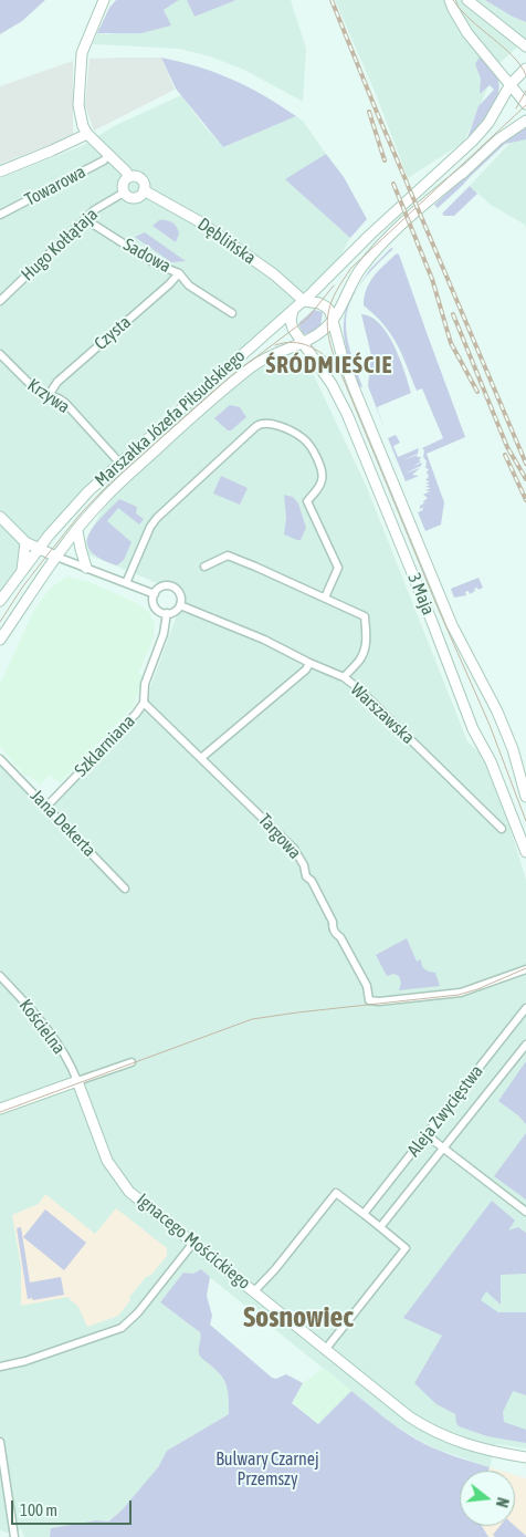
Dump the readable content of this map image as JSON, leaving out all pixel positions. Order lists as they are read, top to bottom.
{
  "streets": {
    "main road": [
      "Dęblińska",
      "Marszałka Józefa Piłsudskiego",
      "3 Maja",
      "Ignacego Mościckiego"
    ],
    "street": [
      "Towarowa",
      "Hugo Kołłątaja",
      "Sadowa",
      "Czysta",
      "Krzywa",
      "Warszawska",
      "Szklarniana",
      "Jana Dekerta",
      "Targowa",
      "Kościelna",
      "Aleja Zwycięstwa"
    ]
  },
  "crossings": [
    ["Dęblińska", "Hugo Kołłątaja"],
    ["Dęblińska", "Marszałka Józefa Piłsudskiego"],
    ["Dęblińska", "3 Maja"],
    ["Hugo Kołłątaja", "Sadowa"],
    ["Sadowa", "Czysta"],
    ["Czysta", "Krzywa"],
    ["Krzywa", "Marszałka Józefa Piłsudskiego"],
    ["Marszałka Józefa Piłsudskiego", "3 Maja"],
    ["Warszawska", "Szklarniana"],
    ["Szklarniana", "Jana Dekerta"],
    ["Szklarniana", "Targowa"],
    ["Kościelna", "Ignacego Mościckiego"]
  ],
  "districts": ["ŚRÓDMIEŚCIE", "Sosnowiec"],
  "parks": ["Bulwary Czarnej Przemszy"],
  "scale_bar": "100 m",
  "north": "right"
}
